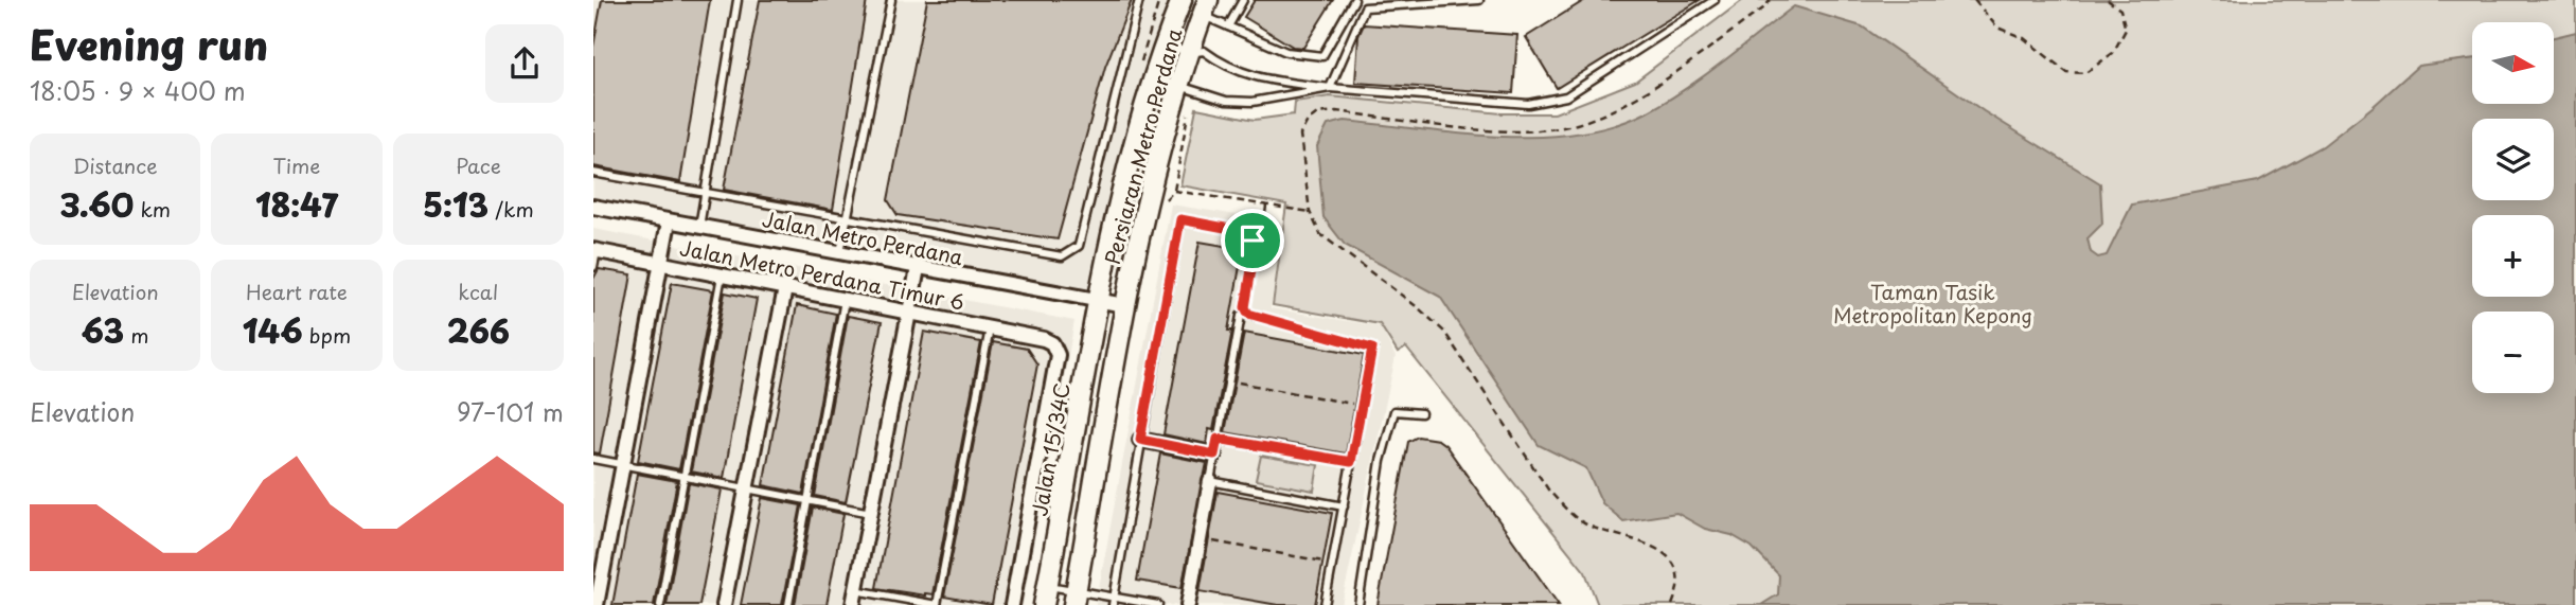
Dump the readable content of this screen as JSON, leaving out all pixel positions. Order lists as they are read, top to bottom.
{
  "streets": {
    "street": [
      "Persiaran Metro Perdana",
      "Jalan Metro Perdana",
      "Jalan Metro Perdana Timur 6",
      "Jalan 15/34C"
    ]
  },
  "crossings": [
    ["Persiaran Metro Perdana", "Jalan Metro Perdana"],
    ["Persiaran Metro Perdana", "Jalan 15/34C"],
    ["Jalan Metro Perdana", "Jalan 15/34C"]
  ],
  "parks": ["Taman Tasik Metropolitan Kepong"],
  "north": "right",
  "page": {
    "heading": ["Evening run", "18:05 · 9 × 400 m"],
    "map_buttons": ["+", "−"],
    "stats": [
      ["Distance", "3.60 km"],
      ["Time", "18:47"],
      ["Pace", "5:13 /km"],
      ["Elevation", "63 m"],
      ["Heart rate", "146 bpm"],
      ["kcal", "266"]
    ],
    "chart": ["Elevation", "97–101 m"]
  }
}
